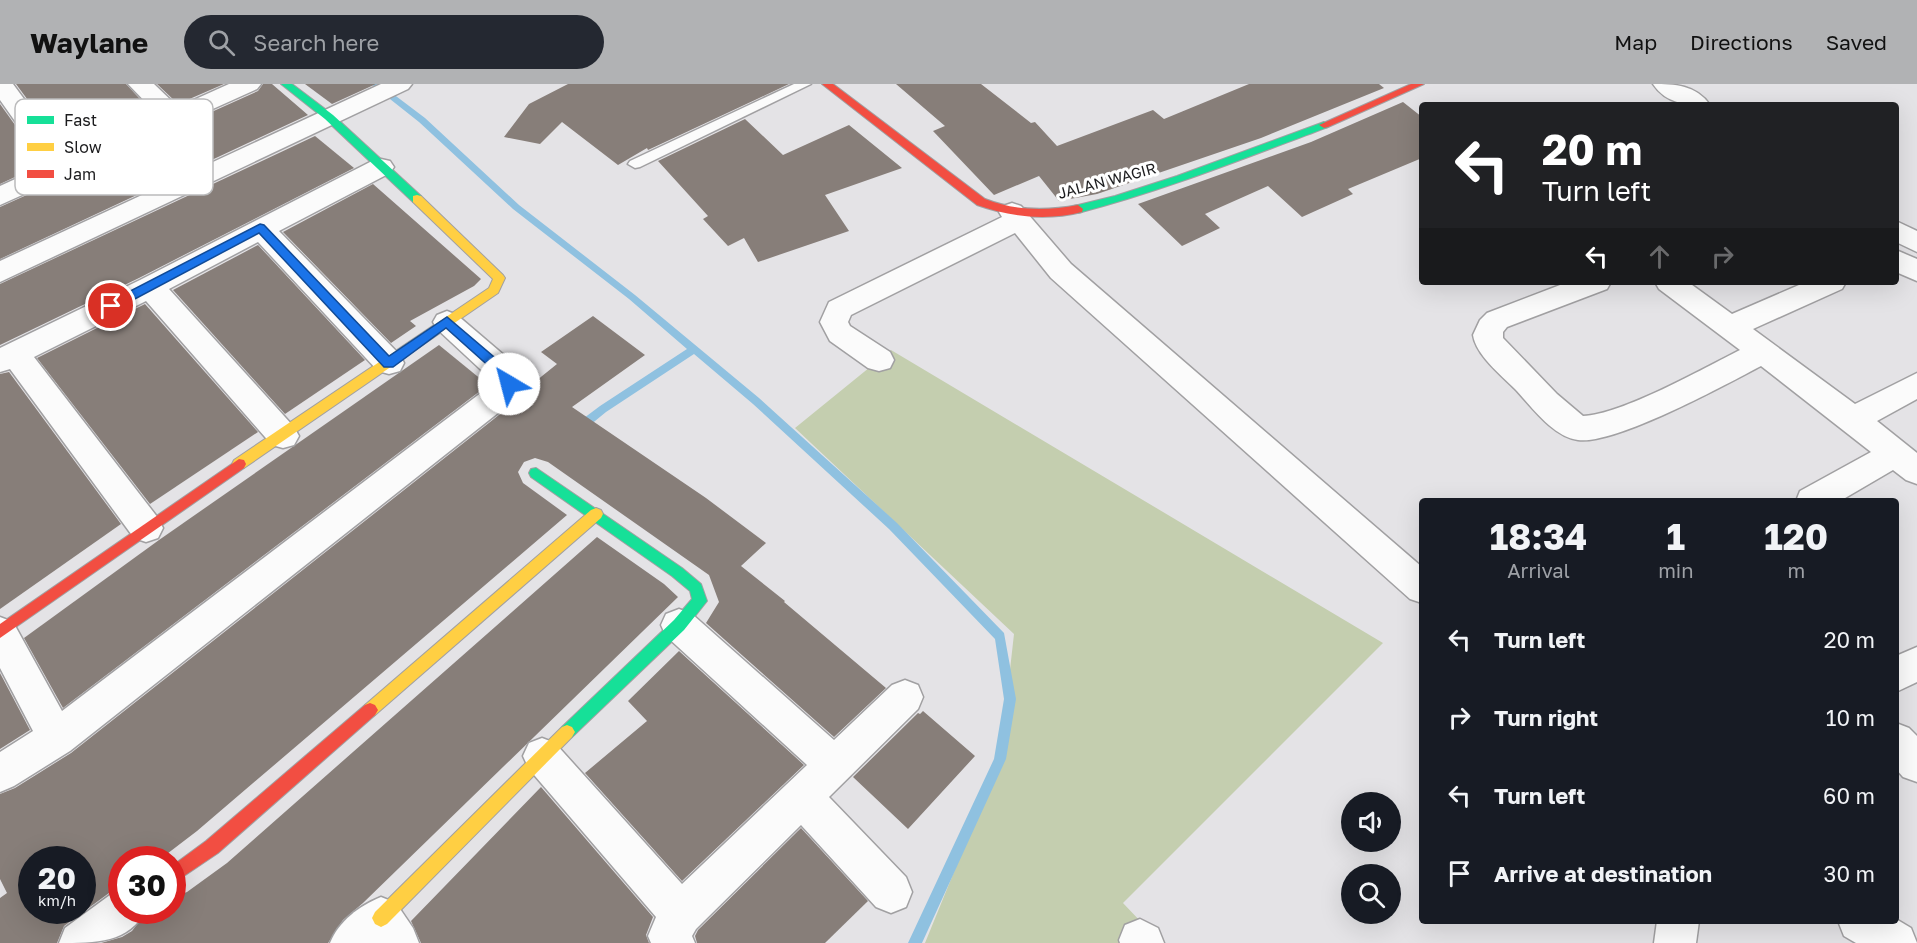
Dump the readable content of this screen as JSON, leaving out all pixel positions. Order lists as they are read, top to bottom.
{
  "streets": {
    "street": ["JALAN WAGIR"]
  },
  "legend": ["Fast", "Slow", "Jam"],
  "page": {
    "header": "Waylane",
    "search": "Search here",
    "nav": ["Map", "Directions", "Saved"],
    "turn": ["20 m", "Turn left"],
    "eta": [
      "18:34",
      "Arrival",
      "1",
      "min",
      "120",
      "m"
    ],
    "list": [
      {
        "name": "Turn left",
        "value": "20 m"
      },
      {
        "name": "Turn right",
        "value": "10 m"
      },
      {
        "name": "Turn left",
        "value": "60 m"
      },
      {
        "name": "Arrive at destination",
        "value": "30 m"
      }
    ],
    "speed": "20 km/h",
    "limit": "30"
  }
}
